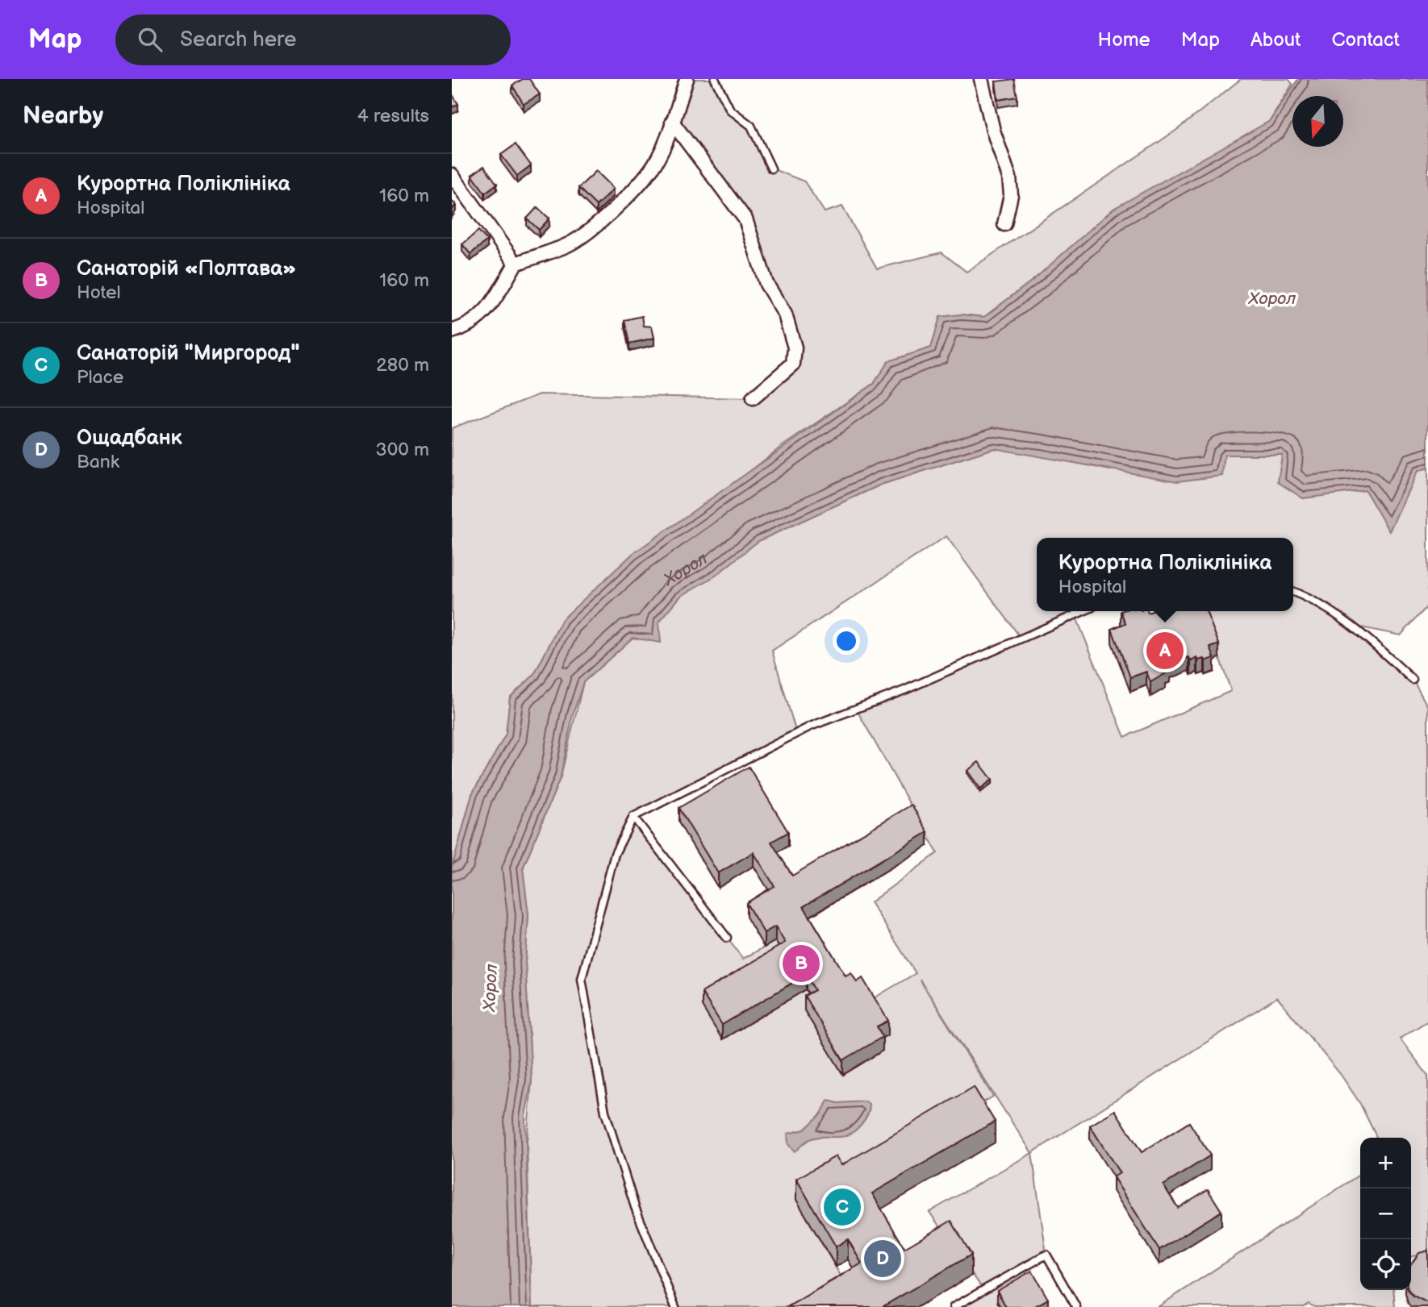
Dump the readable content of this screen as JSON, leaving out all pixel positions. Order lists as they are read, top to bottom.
{
  "water": ["Хорол"],
  "north": "bottom",
  "page": {
    "header": "Map",
    "search": "Search here",
    "nav": [
      "Home",
      "Map",
      "About",
      "Contact"
    ],
    "heading": ["Nearby", "4 results"],
    "list": [
      {
        "mark": "A",
        "name": "Курортна Поліклініка",
        "note": "Hospital",
        "value": "160 m"
      },
      {
        "mark": "B",
        "name": "Санаторій «Полтава»",
        "note": "Hotel",
        "value": "160 m"
      },
      {
        "mark": "C",
        "name": "Санаторій \"Миргород\"",
        "note": "Place",
        "value": "280 m"
      },
      {
        "mark": "D",
        "name": "Ощадбанк",
        "note": "Bank",
        "value": "300 m"
      }
    ],
    "popup": ["Курортна Поліклініка", "Hospital"],
    "pins": [
      "A",
      "B",
      "C",
      "D"
    ],
    "map_buttons": ["+", "−"]
  }
}
